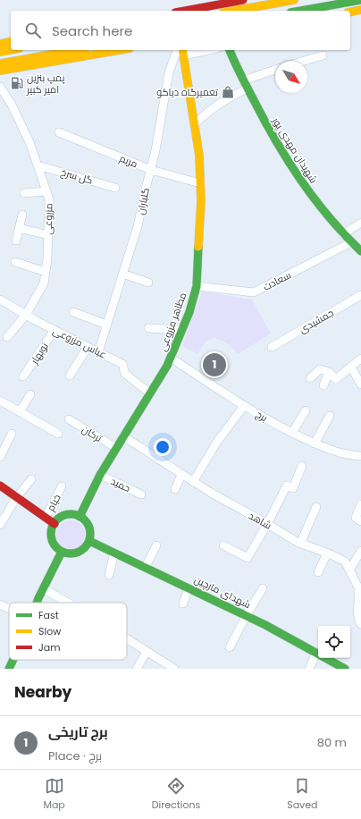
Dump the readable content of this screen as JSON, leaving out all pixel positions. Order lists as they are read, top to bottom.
{
  "streets": {
    "main road": ["شهیدان مهدی پور", "مظاهر مزروعی", "شهدای مارچین"],
    "street": [
      "مریم",
      "گل سرخ",
      "گلباران",
      "مزروعی",
      "سعادت",
      "جمشیدی",
      "عباس مزروعی",
      "نوبهار",
      "برج",
      "ترکان",
      "حمید",
      "خیام",
      "شاهد"
    ]
  },
  "crossings": [
    ["شهیدان مهدی پور", "سعادت"],
    ["مریم", "گلباران"],
    ["مریم", "مظاهر مزروعی"],
    ["گل سرخ", "مزروعی"],
    ["گلباران", "عباس مزروعی"],
    ["مزروعی", "عباس مزروعی"],
    ["سعادت", "مظاهر مزروعی"],
    ["مظاهر مزروعی", "عباس مزروعی"],
    ["مظاهر مزروعی", "برج"],
    ["مظاهر مزروعی", "ترکان"],
    ["مظاهر مزروعی", "حمید"],
    ["مظاهر مزروعی", "شاهد"],
    ["مظاهر مزروعی", "شهدای مارچین"],
    ["عباس مزروعی", "نوبهار"]
  ],
  "places": {
    "fuel station": ["پمپ بنزین امیر کبیر"],
    "shop": ["تعمیرگاه دیاکو"]
  },
  "legend": ["Fast", "Slow", "Jam"],
  "north": "bottom right",
  "page": {
    "search": "Search here",
    "pins": "1",
    "heading": "Nearby",
    "list": [
      {
        "mark": "1",
        "name": "برج تاریخی",
        "note": "Place · برج",
        "value": "80 m"
      }
    ],
    "nav": ["Map", "Directions", "Saved"]
  }
}
